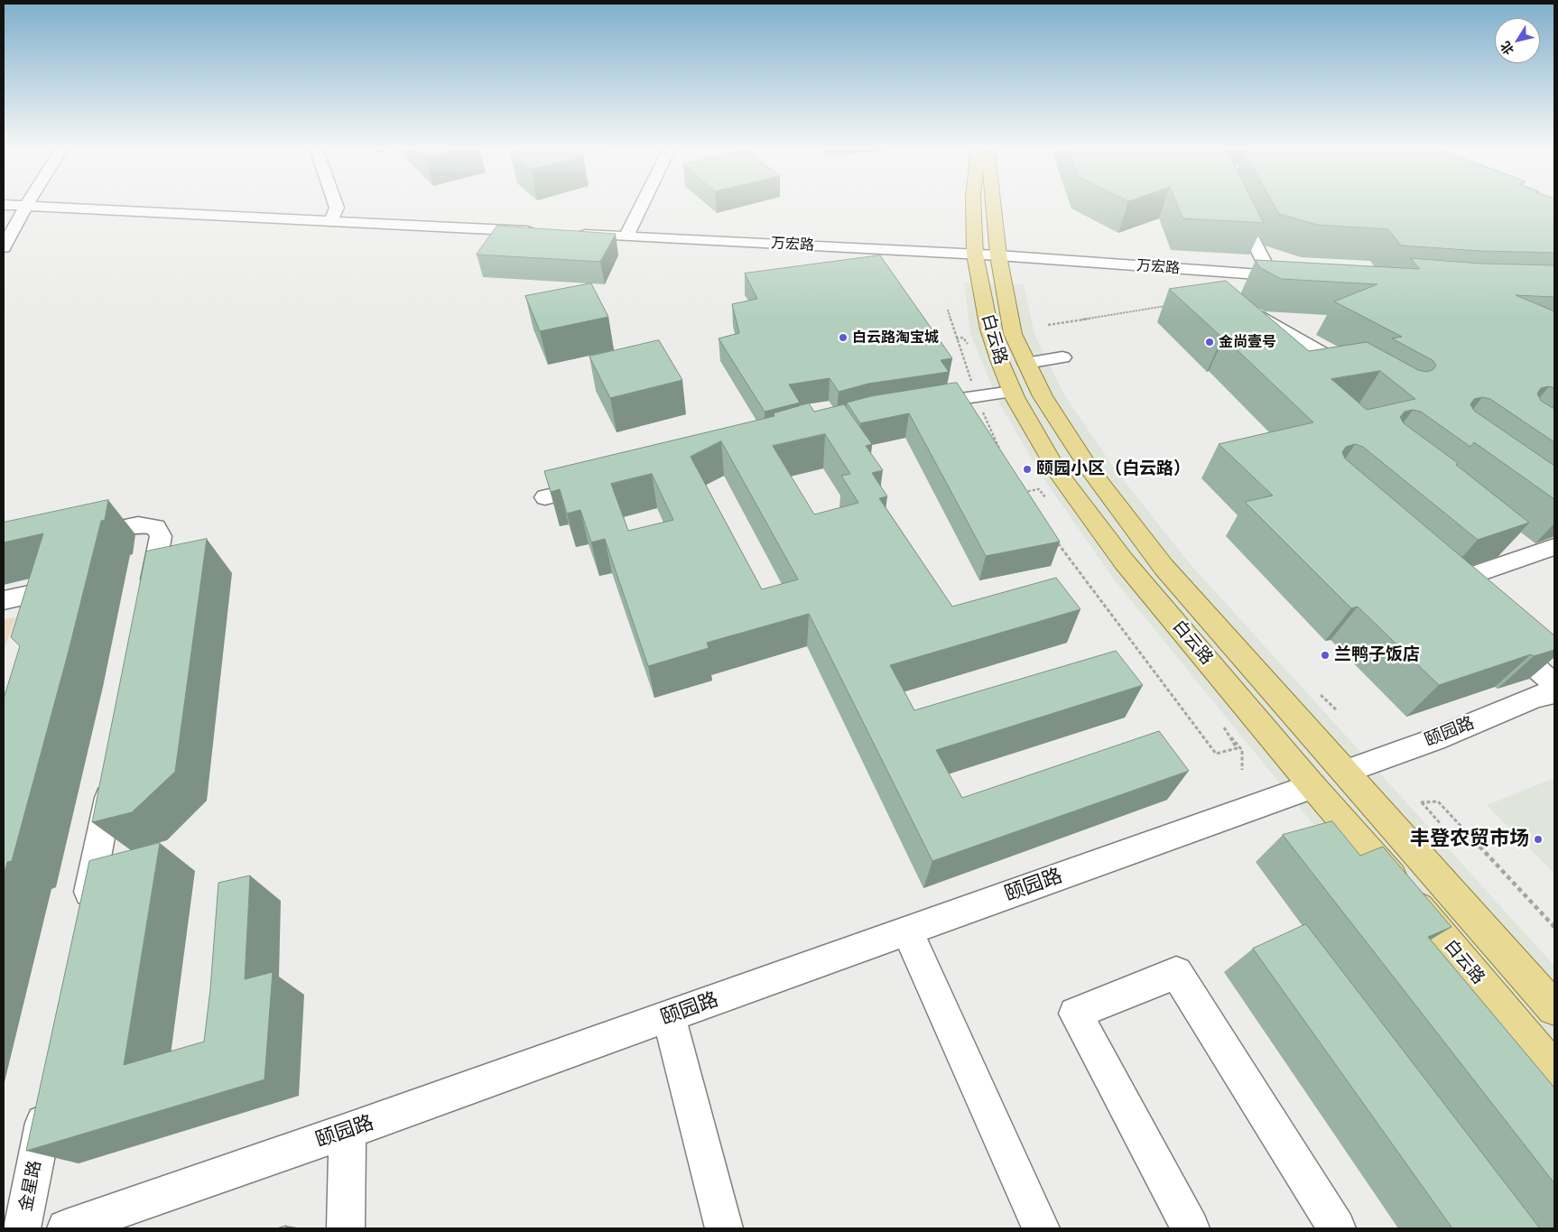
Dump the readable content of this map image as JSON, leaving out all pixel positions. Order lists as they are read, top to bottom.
{
  "streets": {
    "main road": ["白云路"],
    "street": ["万宏路", "颐园路", "金星路"]
  },
  "crossings": [
    ["万宏路", "白云路"],
    ["白云路", "颐园路"]
  ],
  "places": [
    "白云路淘宝城",
    "金尚壹号",
    "颐园小区（白云路）",
    "兰鸭子饭店",
    "丰登农贸市场"
  ],
  "north": "bottom left"
}
